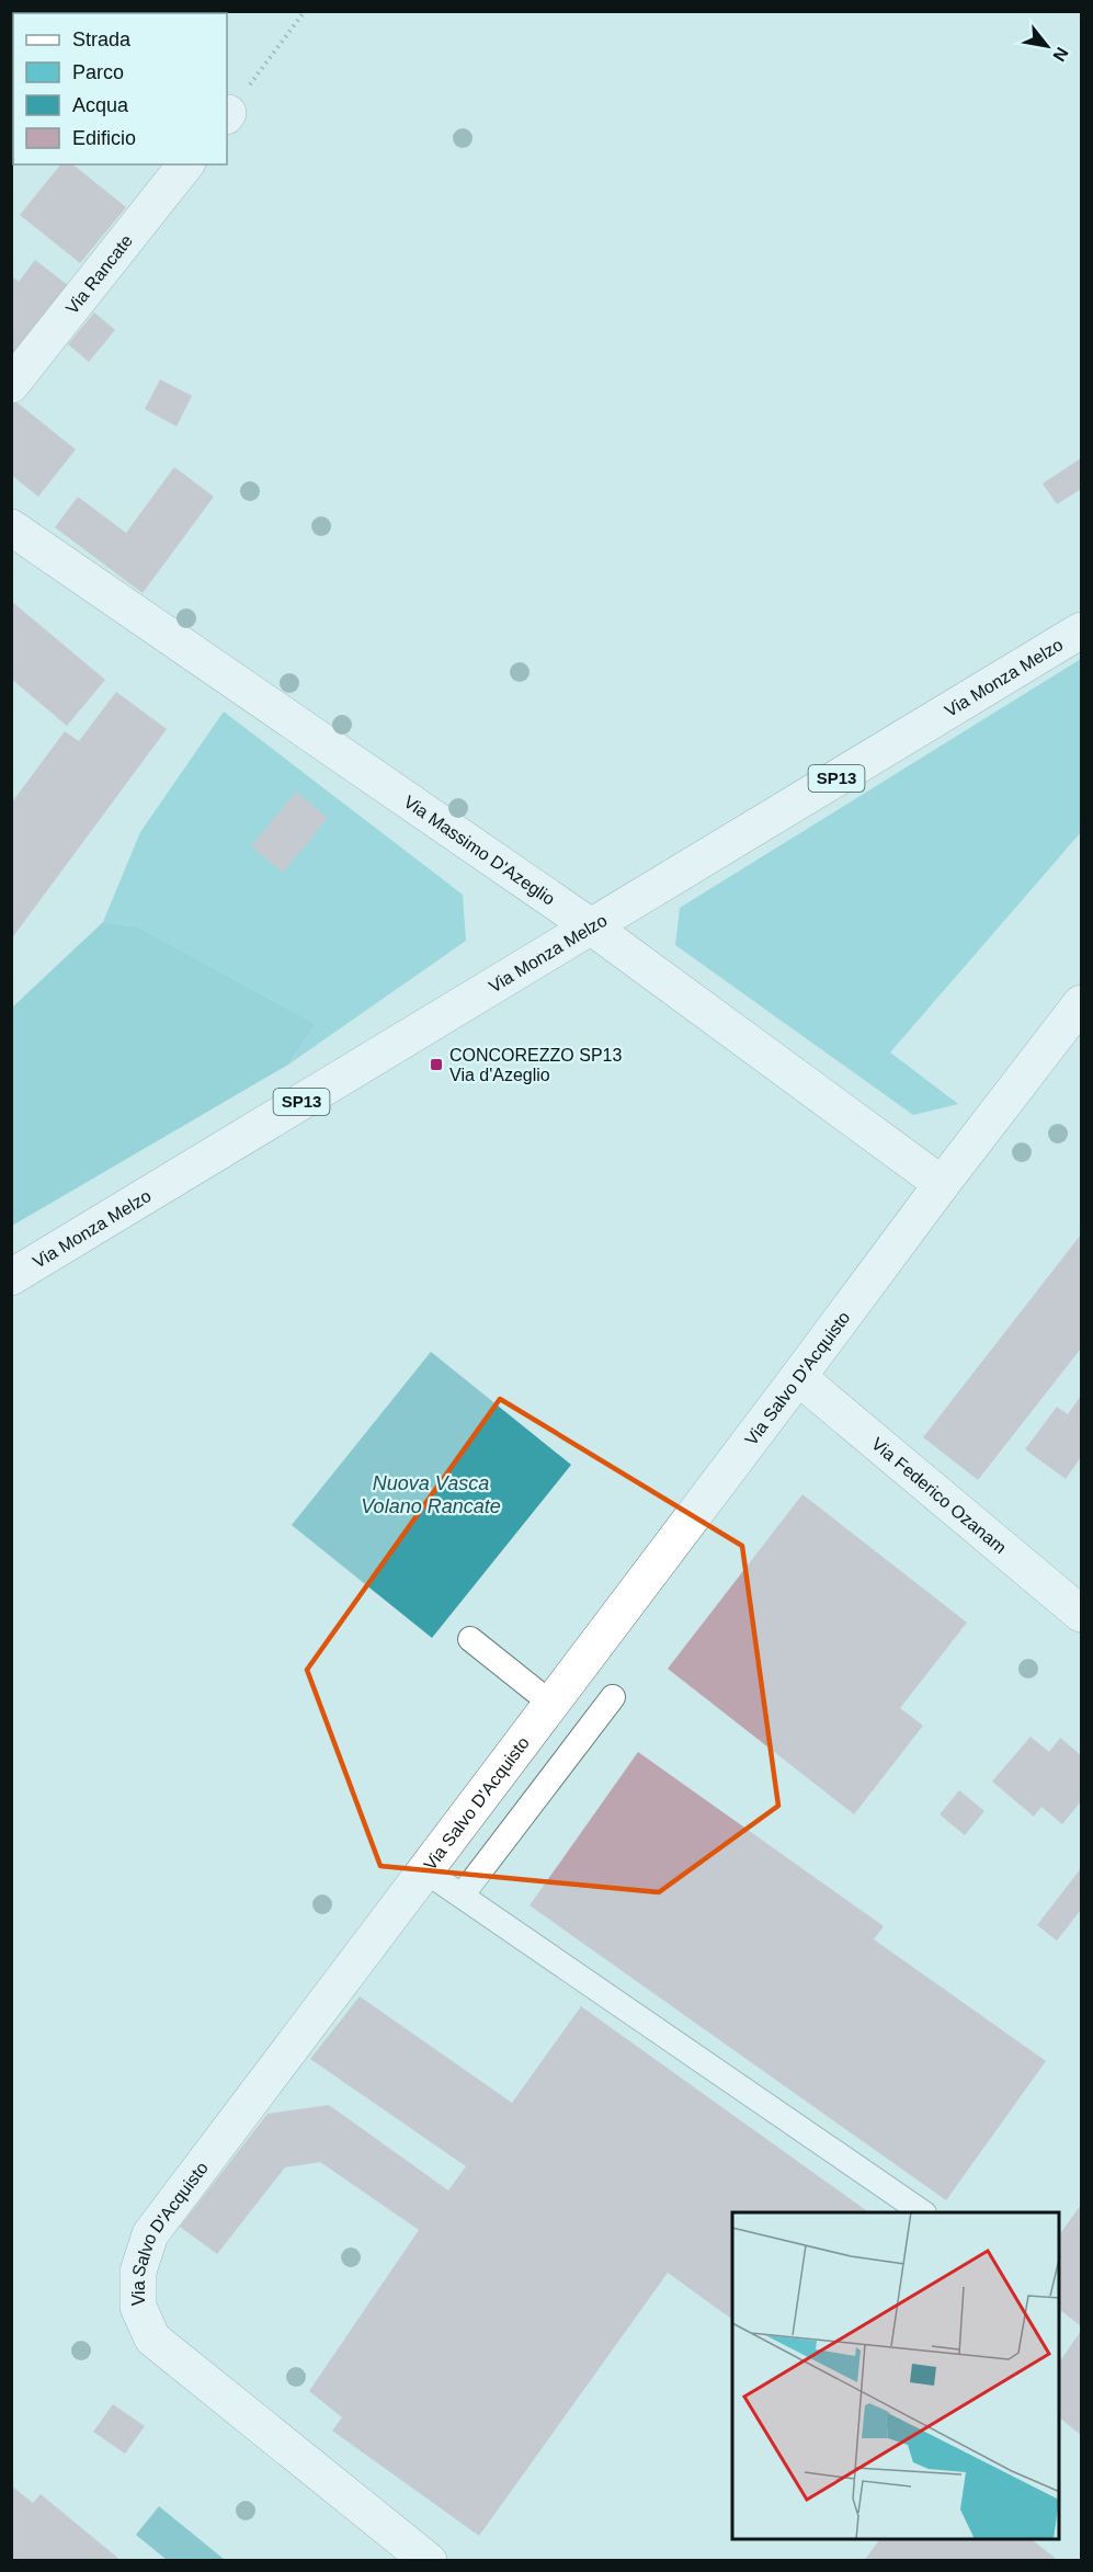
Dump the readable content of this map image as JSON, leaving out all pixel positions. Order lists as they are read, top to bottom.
{
  "streets": {
    "street": [
      "Via Rancate",
      "Via Monza Melzo",
      "SP13",
      "Via Massimo D'Azeglio",
      "Via Salvo D'Acquisto",
      "Via Federico Ozanam"
    ]
  },
  "crossings": [
    ["Via Monza Melzo", "Via Massimo D'Azeglio"],
    ["Via Massimo D'Azeglio", "Via Salvo D'Acquisto"],
    ["Via Salvo D'Acquisto", "Via Federico Ozanam"]
  ],
  "water": ["Nuova Vasca Volano Rancate"],
  "places": {
    "transit": ["CONCOREZZO SP13 Via d'Azeglio"]
  },
  "legend": [
    "Strada",
    "Parco",
    "Acqua",
    "Edificio"
  ],
  "north": "bottom right"
}
